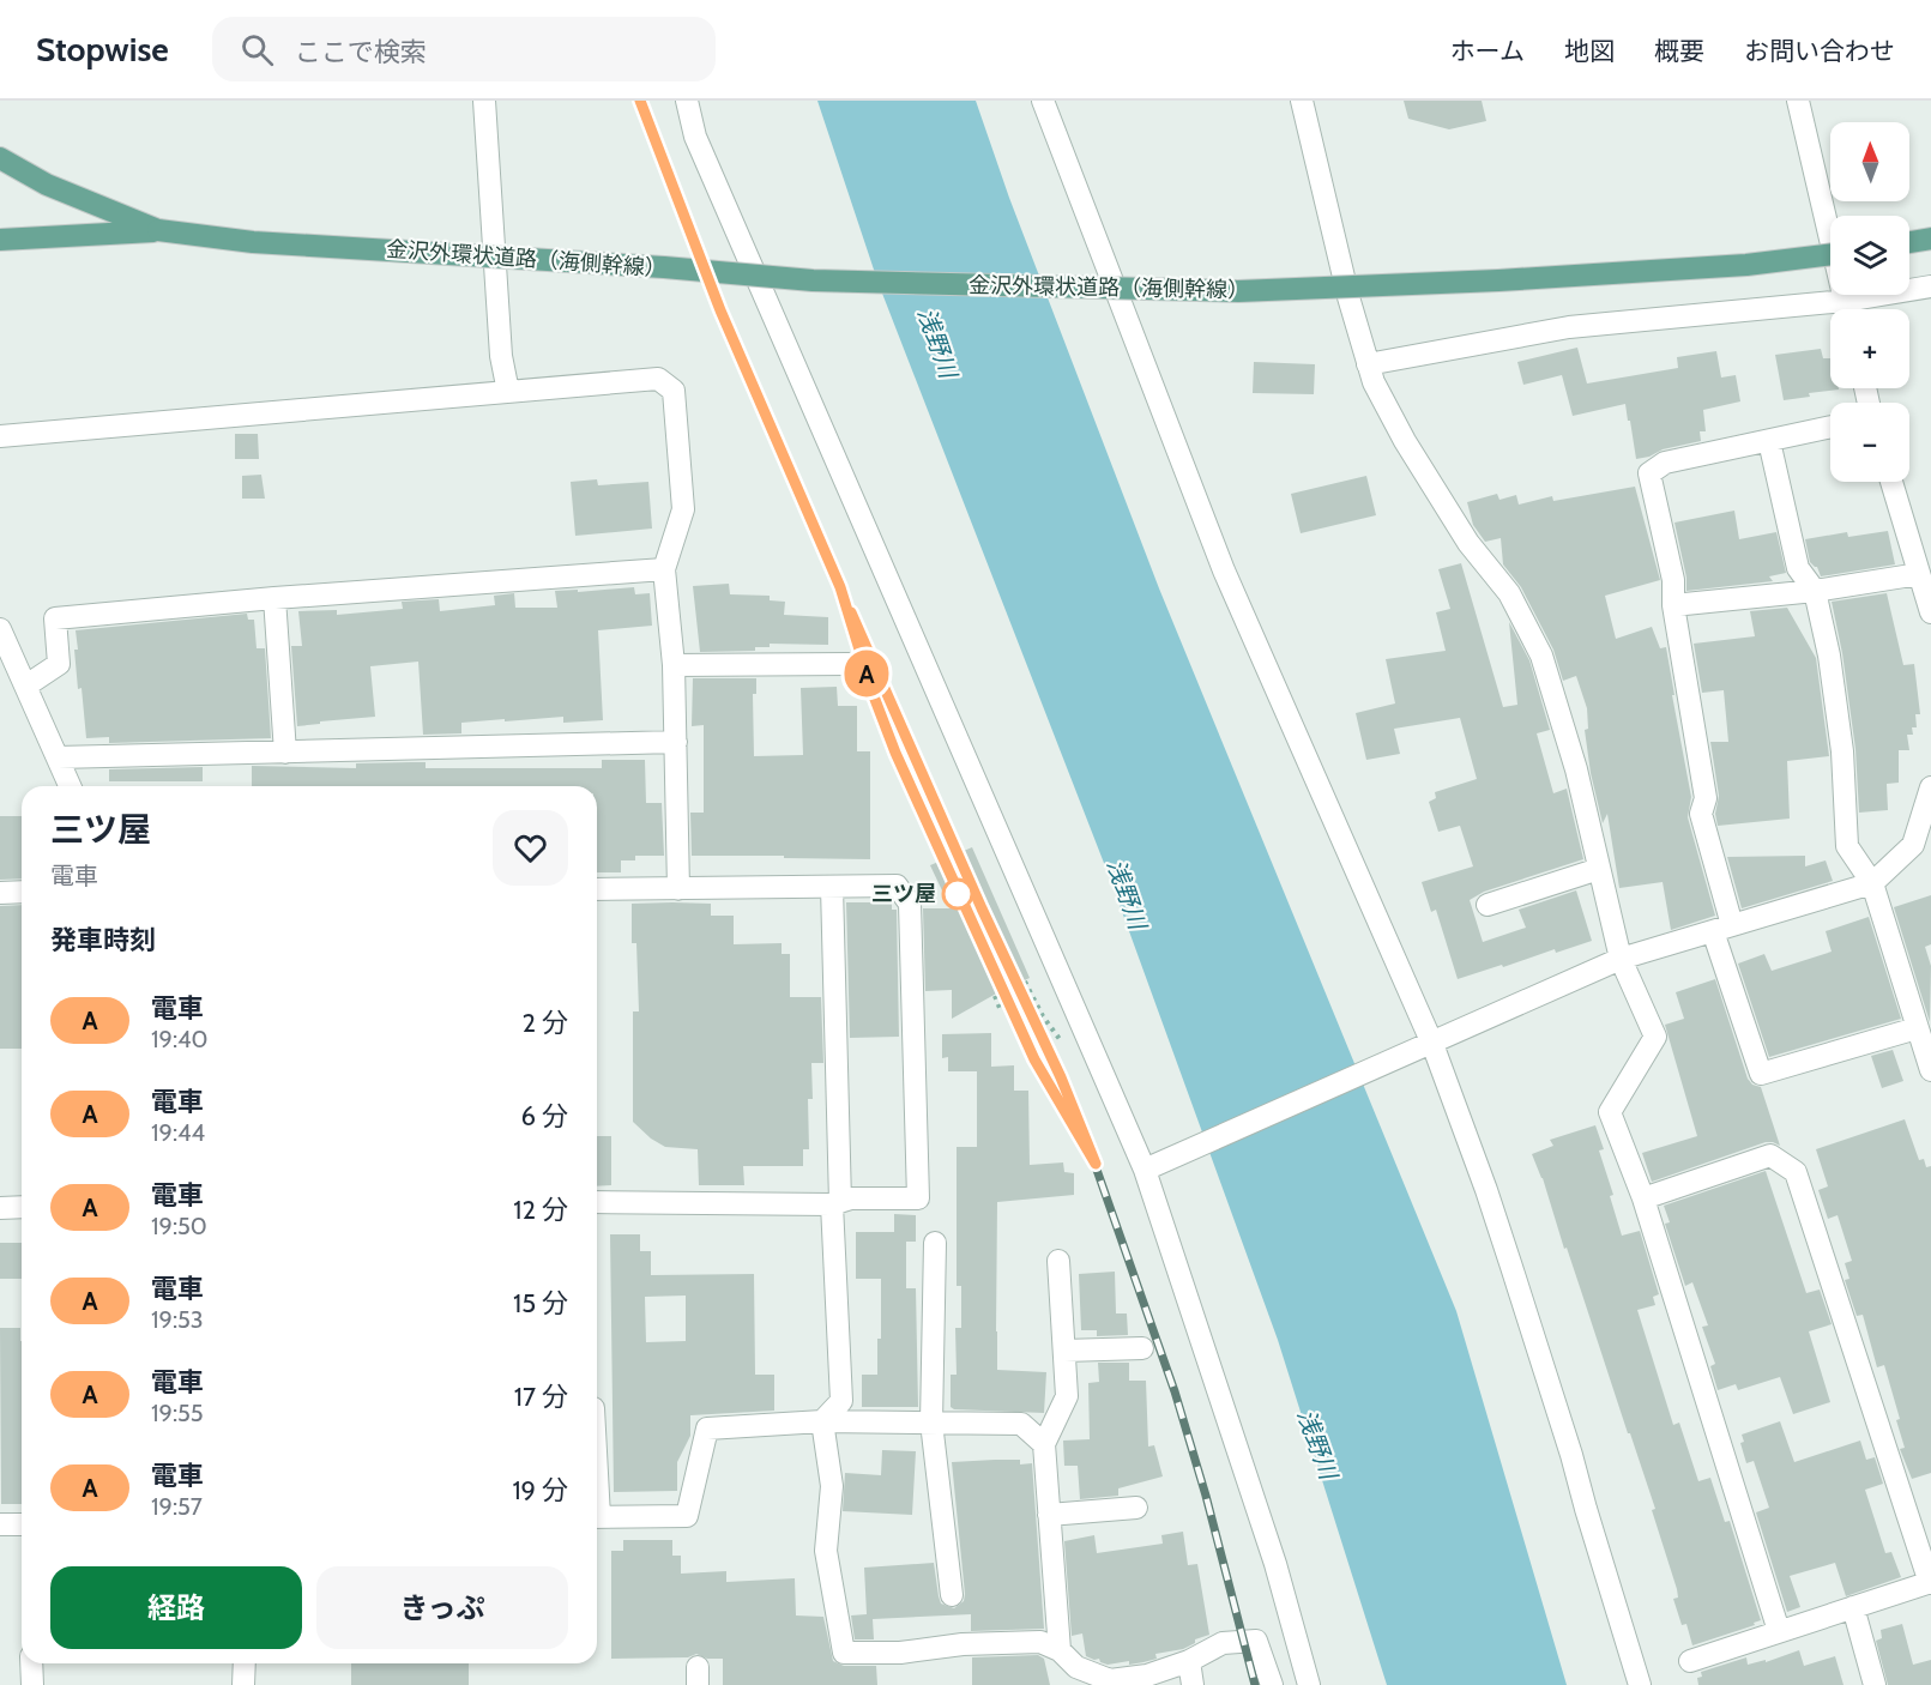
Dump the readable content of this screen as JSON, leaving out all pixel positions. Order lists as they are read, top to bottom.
{
  "streets": {
    "main road": ["金沢外環状道路（海側幹線）"]
  },
  "water": ["浅野川"],
  "places": ["三ツ屋"],
  "north": "top",
  "page": {
    "header": "Stopwise",
    "search": "ここで検索",
    "nav": [
      "ホーム",
      "地図",
      "概要",
      "お問い合わせ"
    ],
    "on_map": "A",
    "map_buttons": ["+", "−"],
    "heading": [
      ["三ツ屋", "電車"],
      "発車時刻"
    ],
    "list": [
      {
        "mark": "A",
        "name": "電車",
        "note": "19:40",
        "value": "2 分"
      },
      {
        "mark": "A",
        "name": "電車",
        "note": "19:44",
        "value": "6 分"
      },
      {
        "mark": "A",
        "name": "電車",
        "note": "19:50",
        "value": "12 分"
      },
      {
        "mark": "A",
        "name": "電車",
        "note": "19:53",
        "value": "15 分"
      },
      {
        "mark": "A",
        "name": "電車",
        "note": "19:55",
        "value": "17 分"
      },
      {
        "mark": "A",
        "name": "電車",
        "note": "19:57",
        "value": "19 分"
      }
    ],
    "buttons": ["経路", "きっぷ"]
  }
}
